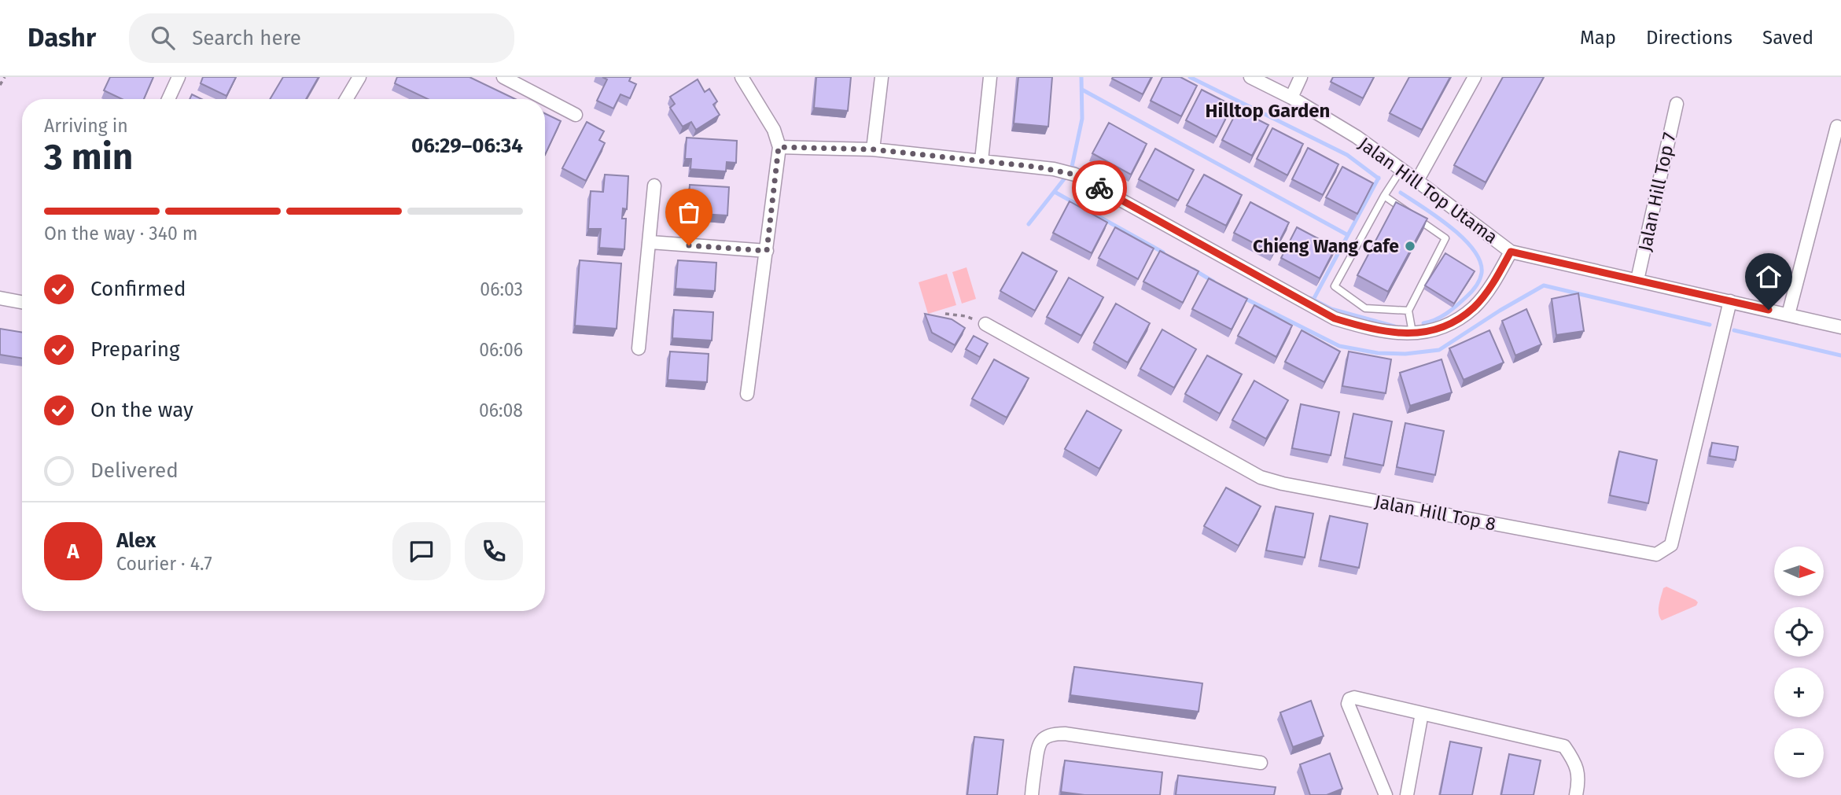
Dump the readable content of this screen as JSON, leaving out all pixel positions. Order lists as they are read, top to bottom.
{
  "streets": {
    "street": ["Jalan Hill Top Utama", "Jalan Hill Top 7", "Jalan Hill Top 8"]
  },
  "crossings": [
    ["Jalan Hill Top Utama", "Jalan Hill Top 7"],
    ["Jalan Hill Top Utama", "Jalan Hill Top 8"]
  ],
  "districts": ["Hilltop Garden"],
  "places": ["Chieng Wang Cafe"],
  "north": "right",
  "page": {
    "header": "Dashr",
    "search": "Search here",
    "nav": ["Map", "Directions", "Saved"],
    "heading": ["3 min", "Arriving in", "06:29–06:34"],
    "panel": ["Alex", "Courier · 4.7"],
    "bar": "On the way · 340 m",
    "list": [
      ["Confirmed", "06:03"],
      ["Preparing", "06:06"],
      ["On the way", "06:08"],
      "Delivered"
    ],
    "round": "A",
    "map_buttons": ["+", "−"]
  }
}
